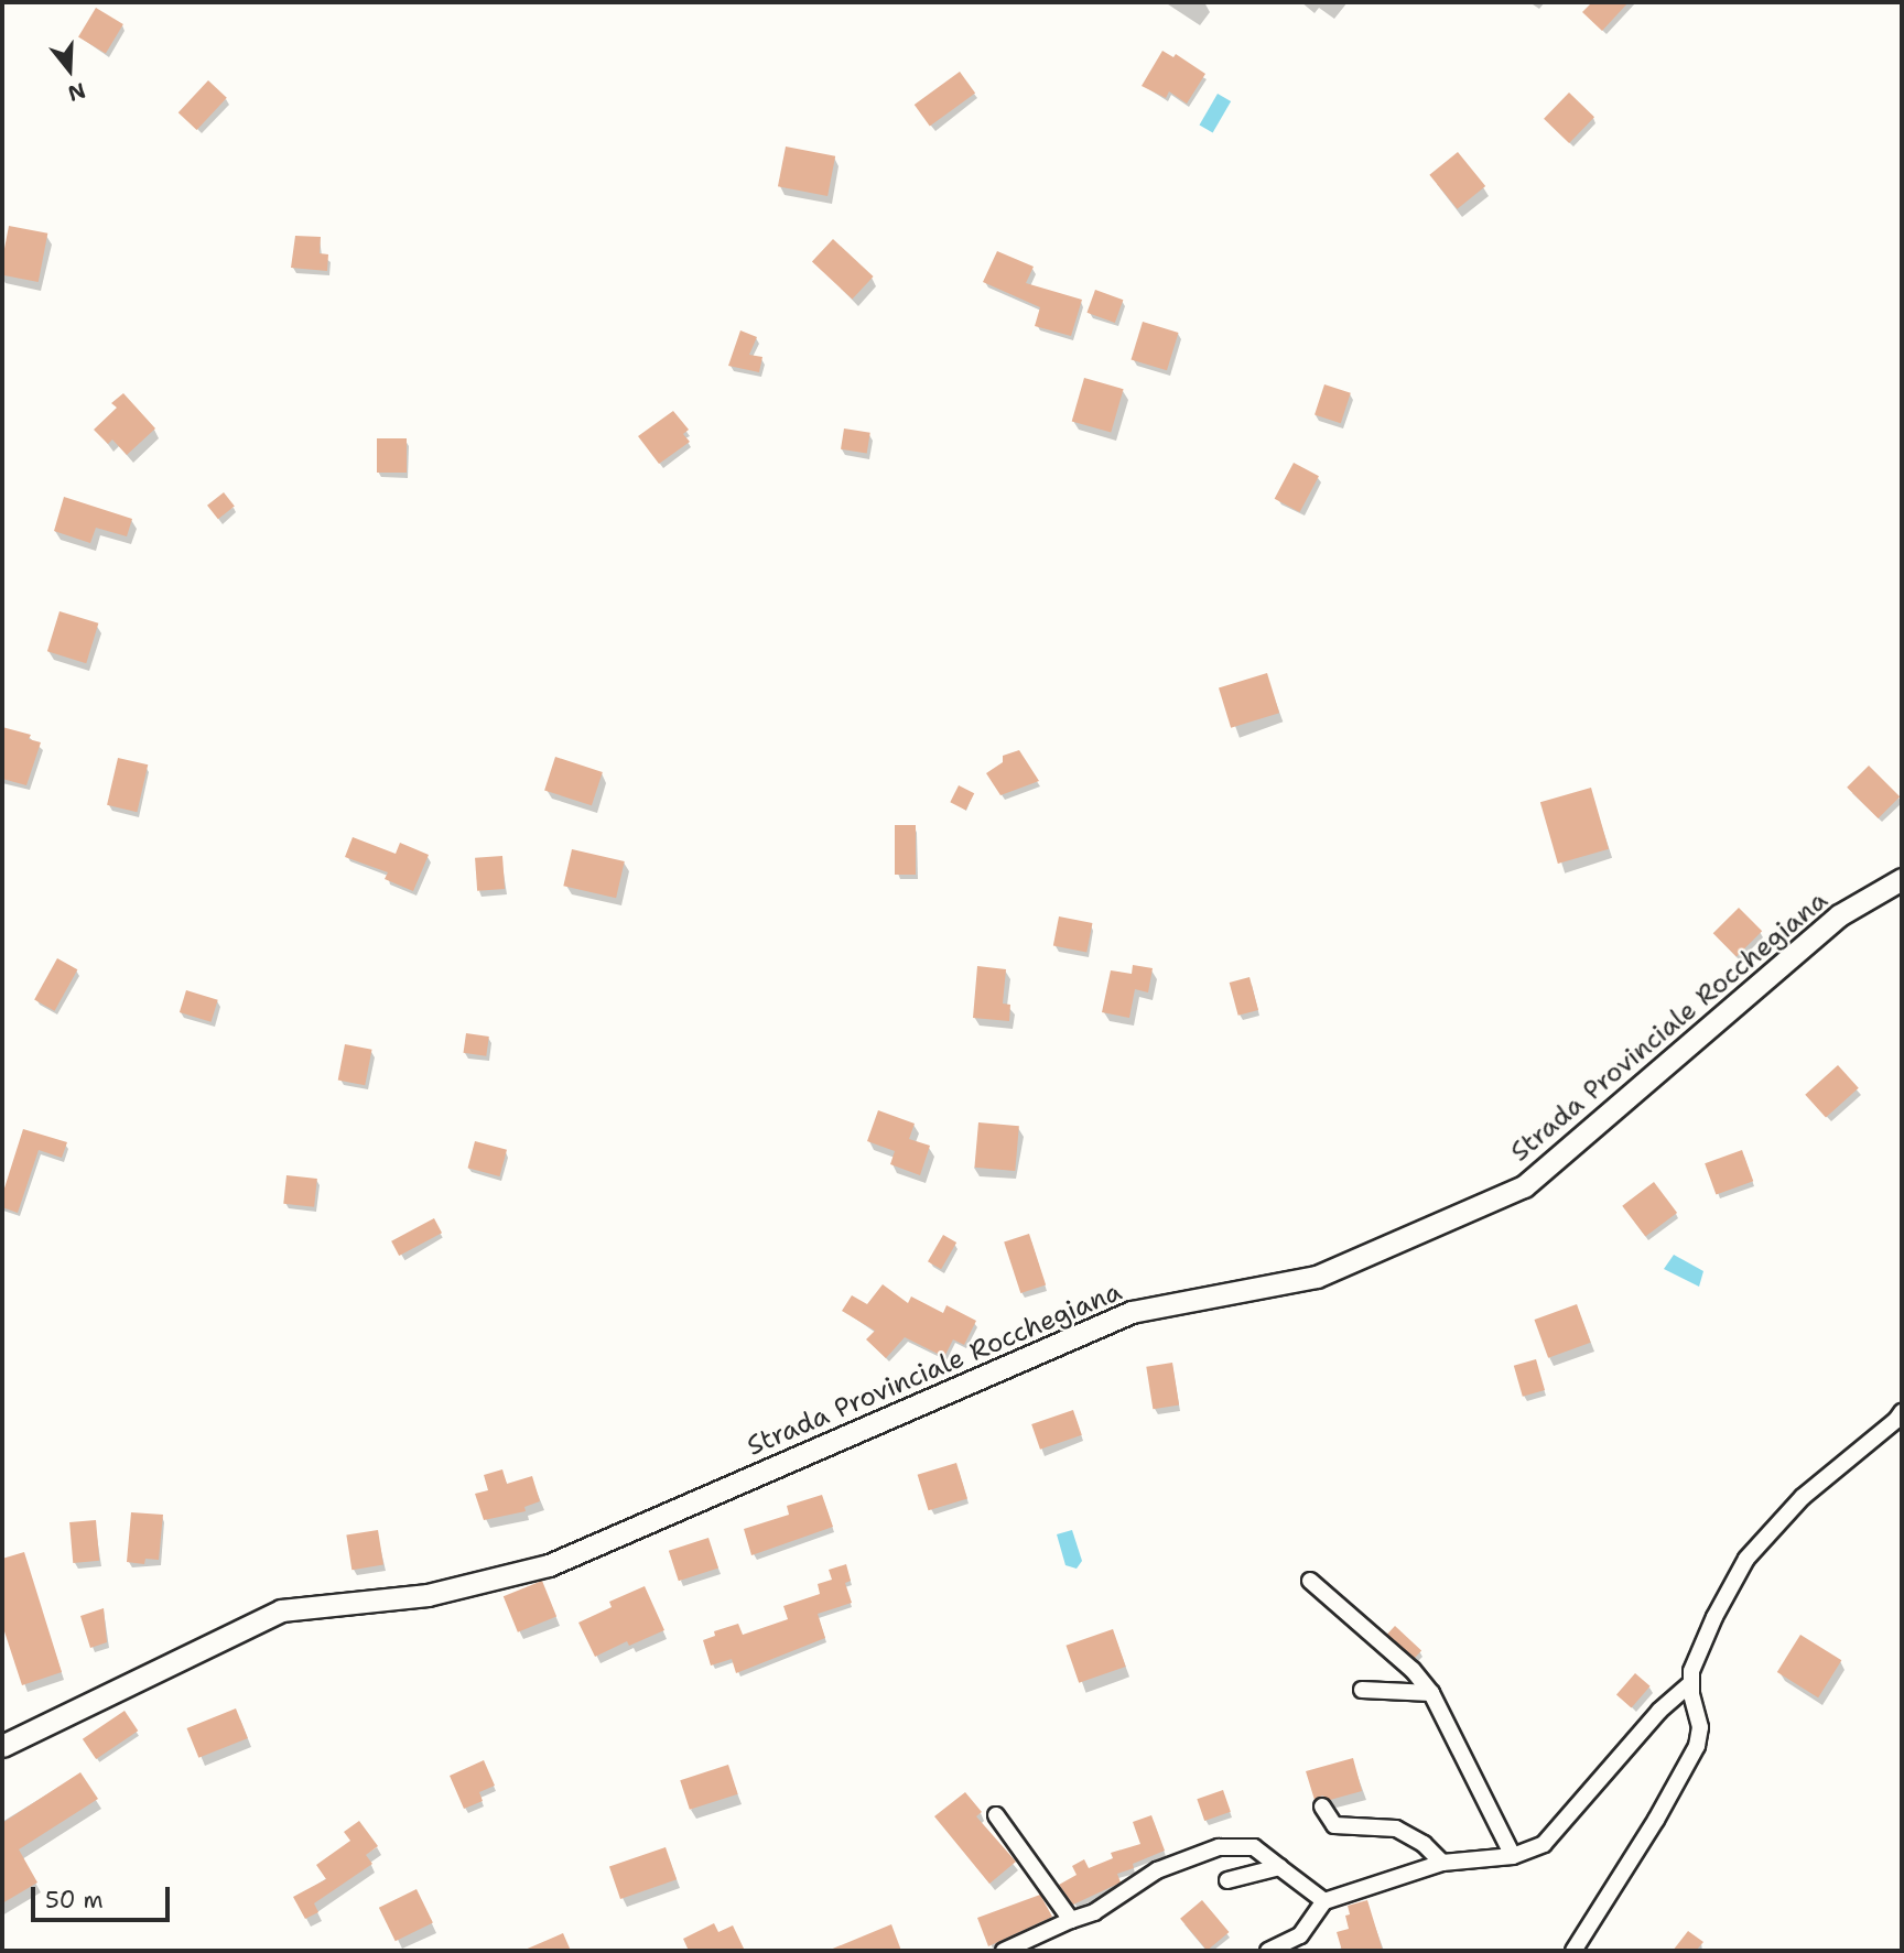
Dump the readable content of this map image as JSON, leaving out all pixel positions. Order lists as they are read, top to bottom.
{
  "streets": {
    "main road": ["Strada Provinciale Rocchegiana"]
  },
  "scale_bar": "50 m",
  "north": "bottom"
}
